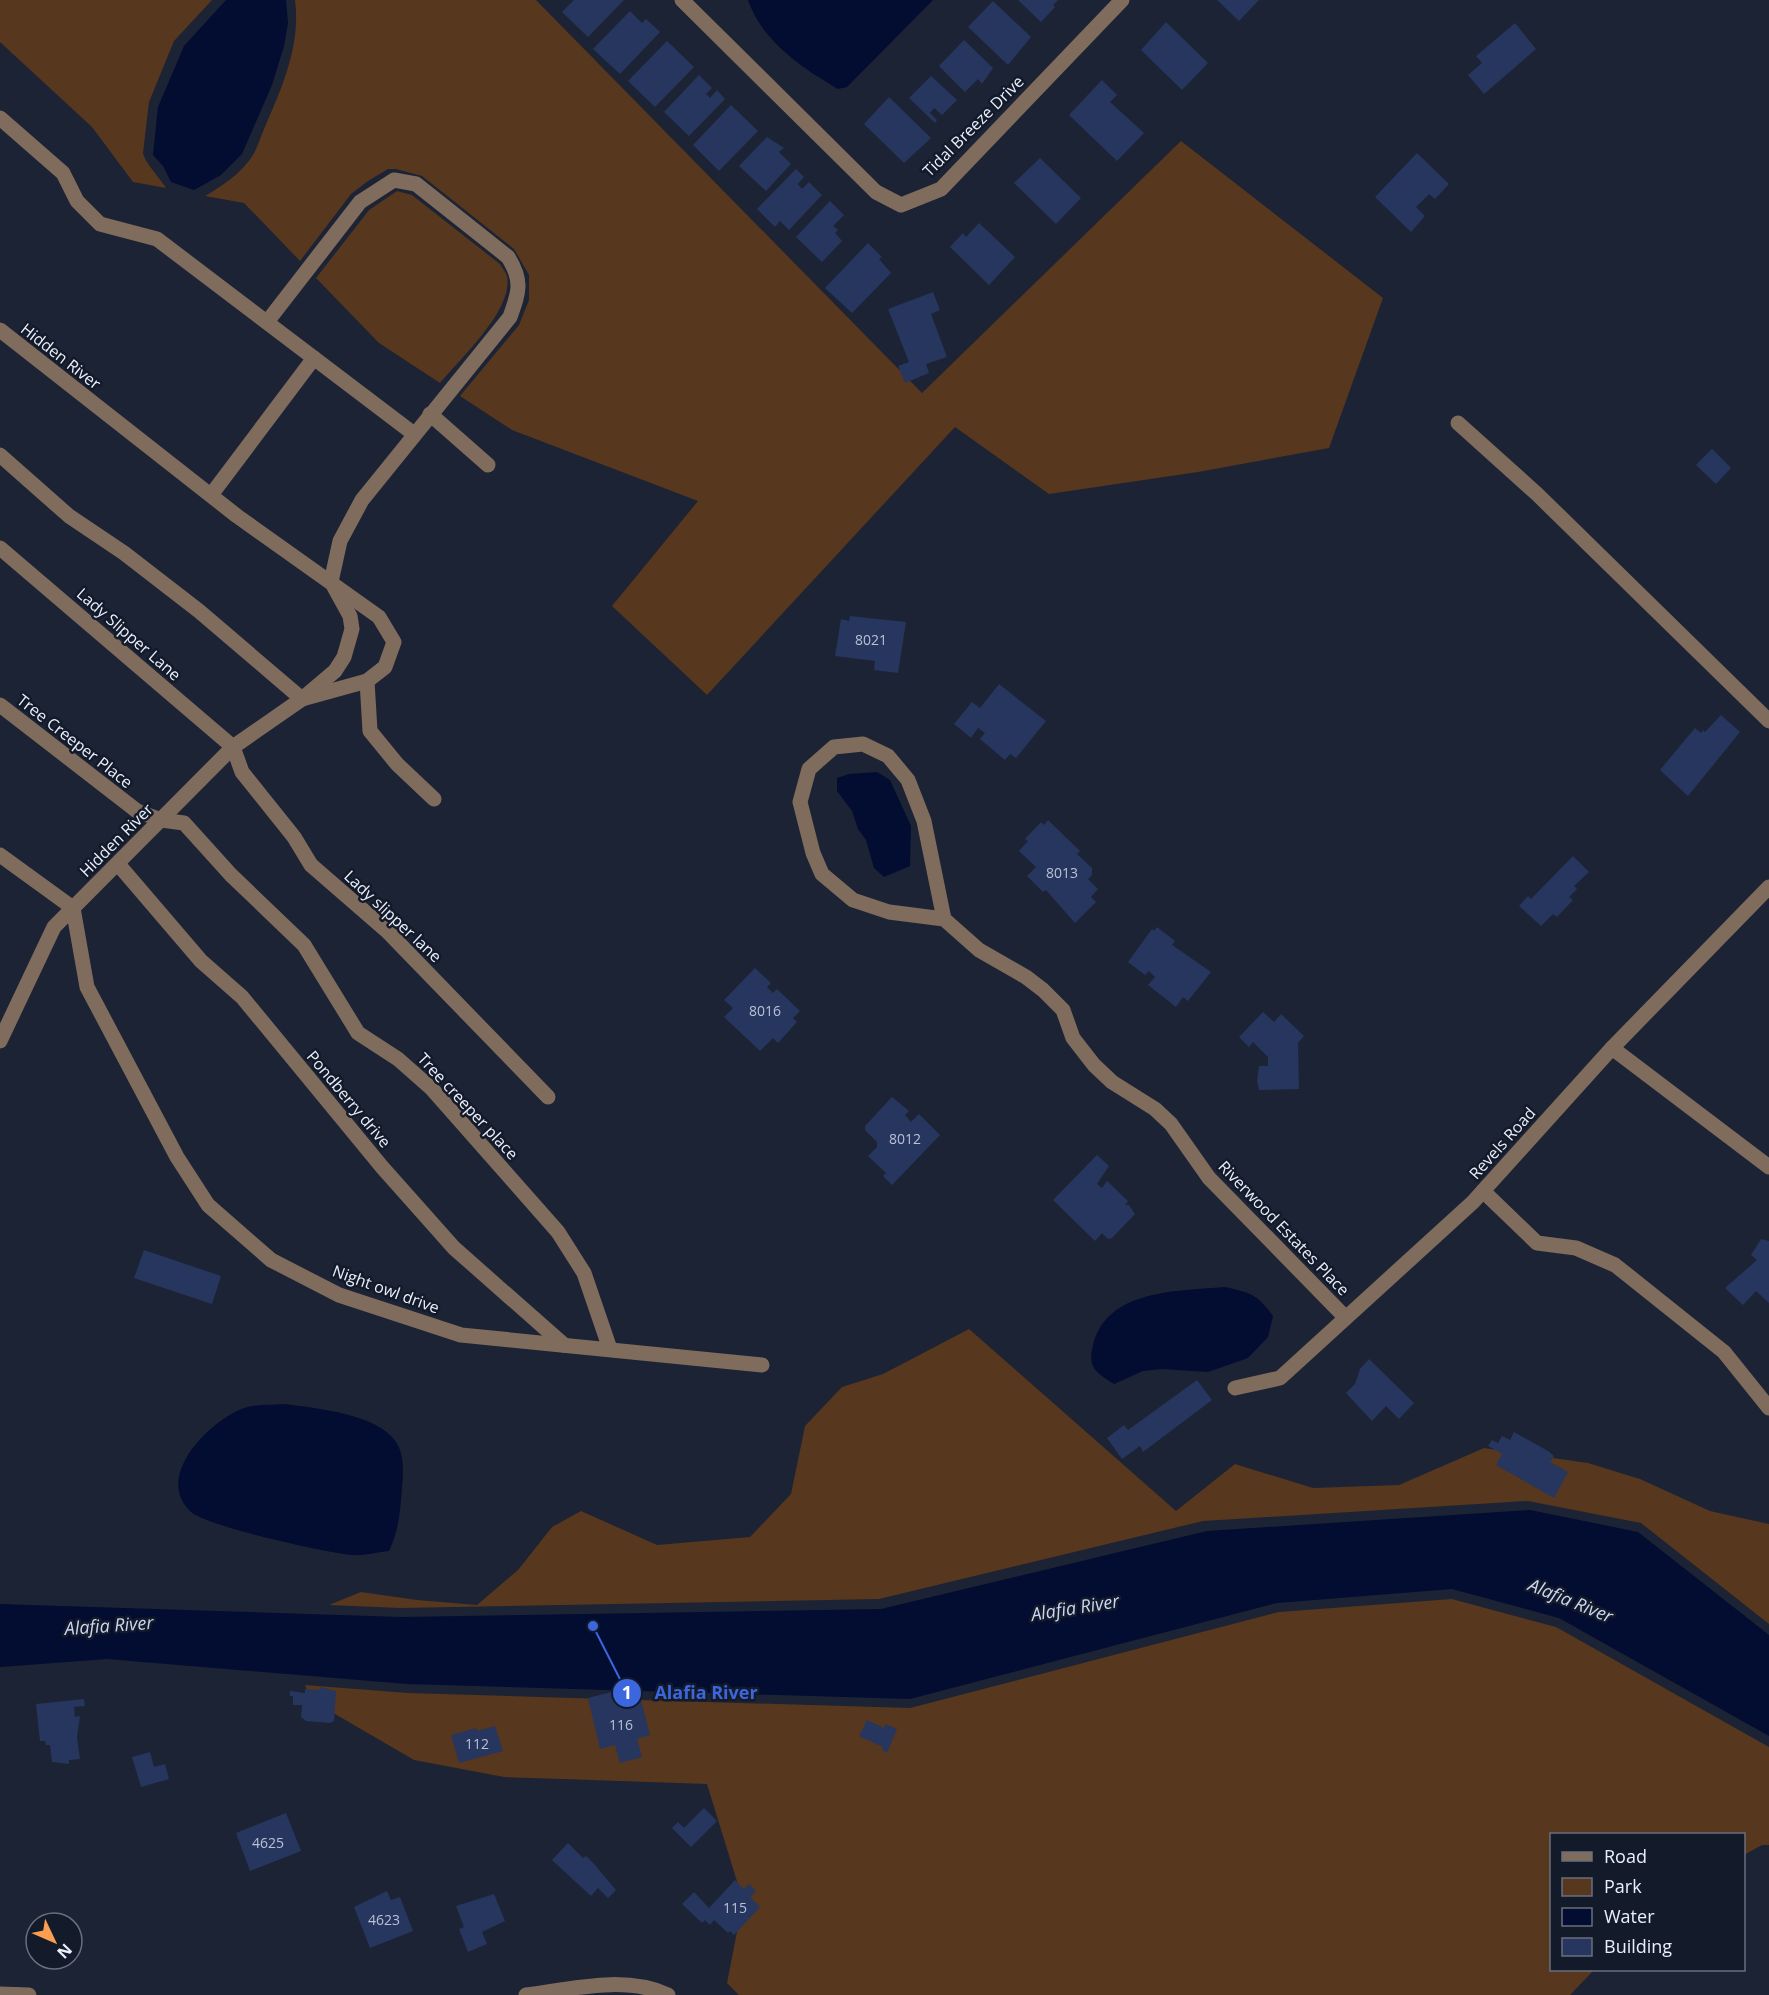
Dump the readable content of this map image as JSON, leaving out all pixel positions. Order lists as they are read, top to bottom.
{
  "streets": {
    "street": [
      "Tidal Breeze Drive",
      "Hidden River",
      "Lady Slipper Lane",
      "Tree Creeper Place",
      "Lady slipper lane",
      "Pondberry drive",
      "Tree creeper place",
      "Revels Road",
      "Riverwood Estates Place",
      "Night owl drive"
    ]
  },
  "crossings": [
    ["Hidden River", "Lady Slipper Lane"],
    ["Hidden River", "Tree Creeper Place"],
    ["Hidden River", "Lady slipper lane"],
    ["Hidden River", "Pondberry drive"],
    ["Hidden River", "Tree creeper place"],
    ["Hidden River", "Night owl drive"],
    ["Lady Slipper Lane", "Lady slipper lane"],
    ["Tree Creeper Place", "Tree creeper place"],
    ["Pondberry drive", "Night owl drive"],
    ["Tree creeper place", "Night owl drive"],
    ["Revels Road", "Riverwood Estates Place"]
  ],
  "water": ["Alafia River"],
  "places": ["Alafia River"],
  "house_numbers": [
    "8021",
    "8013",
    "8016",
    "8012",
    "116",
    "112",
    "4625",
    "115",
    "4623"
  ],
  "legend": [
    "Road",
    "Park",
    "Water",
    "Building"
  ],
  "north": "bottom right"
}
